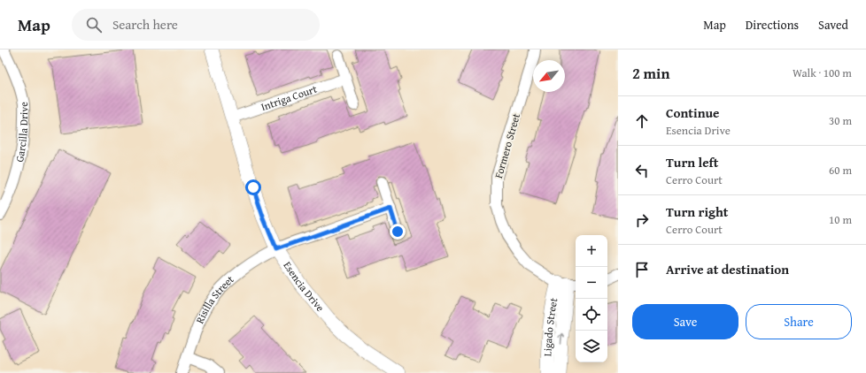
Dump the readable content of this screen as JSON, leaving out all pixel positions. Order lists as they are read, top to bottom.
{
  "streets": {
    "street": [
      "Intriga Court",
      "Garcilla Drive",
      "Formero Street",
      "Esencia Drive",
      "Risilla Street",
      "Ligado Street"
    ]
  },
  "crossings": [
    ["Intriga Court", "Esencia Drive"],
    ["Formero Street", "Ligado Street"],
    ["Esencia Drive", "Risilla Street"]
  ],
  "north": "bottom left",
  "page": {
    "header": "Map",
    "search": "Search here",
    "nav": ["Map", "Directions", "Saved"],
    "heading": ["2 min", "Walk · 100 m"],
    "list": [
      ["Continue", "Esencia Drive", "30 m"],
      ["Turn left", "Cerro Court", "60 m"],
      ["Turn right", "Cerro Court", "10 m"],
      "Arrive at destination"
    ],
    "map_buttons": ["+", "−"],
    "buttons": ["Save", "Share"]
  }
}
